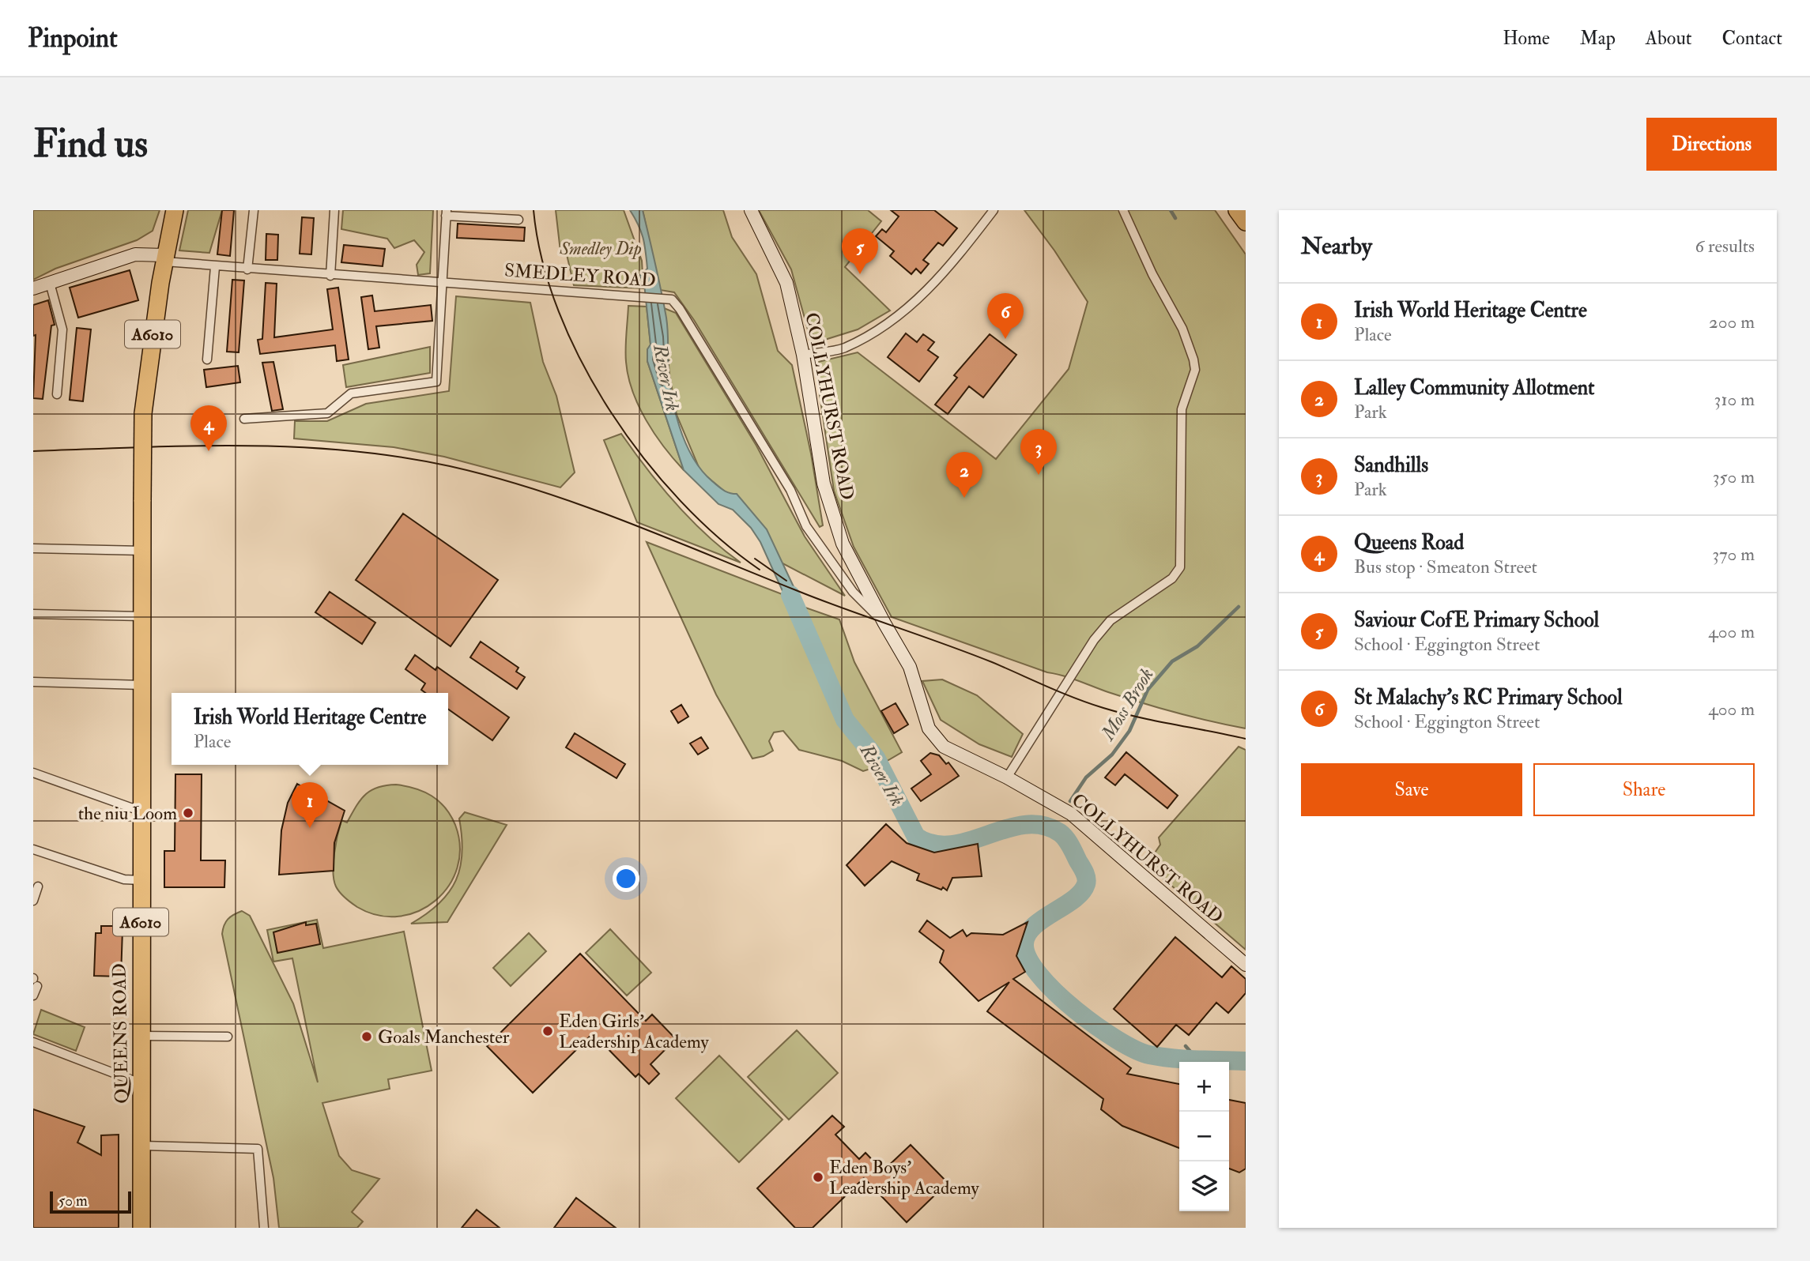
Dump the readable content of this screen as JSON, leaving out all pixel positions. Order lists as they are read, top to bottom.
{
  "streets": {
    "highway": ["A6010", "QUEENS ROAD"],
    "street": ["SMEDLEY ROAD", "COLLYHURST ROAD"]
  },
  "crossings": [
    ["SMEDLEY ROAD", "COLLYHURST ROAD"],
    ["SMEDLEY ROAD", "QUEENS ROAD"]
  ],
  "water": ["River Irk", "Moss Brook"],
  "parks": ["Smedley Dip"],
  "places": [
    "the niu Loom",
    "Eden Girls’ Leadership Academy",
    "Goals Manchester",
    "Eden Boys’ Leadership Academy"
  ],
  "scale_bar": "50 m",
  "page": {
    "header": "Pinpoint",
    "nav": [
      "Home",
      "Map",
      "About",
      "Contact"
    ],
    "buttons": [
      "Directions",
      ["Save", "Share"]
    ],
    "title": "Find us",
    "heading": ["Nearby", "6 results"],
    "pins": [
      "5",
      "6",
      "4",
      "3",
      "2",
      "1"
    ],
    "list": [
      {
        "mark": "1",
        "name": "Irish World Heritage Centre",
        "note": "Place",
        "value": "200 m"
      },
      {
        "mark": "2",
        "name": "Lalley Community Allotment",
        "note": "Park",
        "value": "310 m"
      },
      {
        "mark": "3",
        "name": "Sandhills",
        "note": "Park",
        "value": "350 m"
      },
      {
        "mark": "4",
        "name": "Queens Road",
        "note": "Bus stop · Smeaton Street",
        "value": "370 m"
      },
      {
        "mark": "5",
        "name": "Saviour CofE Primary School",
        "note": "School · Eggington Street",
        "value": "400 m"
      },
      {
        "mark": "6",
        "name": "St Malachy's RC Primary School",
        "note": "School · Eggington Street",
        "value": "400 m"
      }
    ],
    "popup": ["Irish World Heritage Centre", "Place"],
    "map_buttons": ["+", "−"],
    "scale": "50 m"
  }
}
